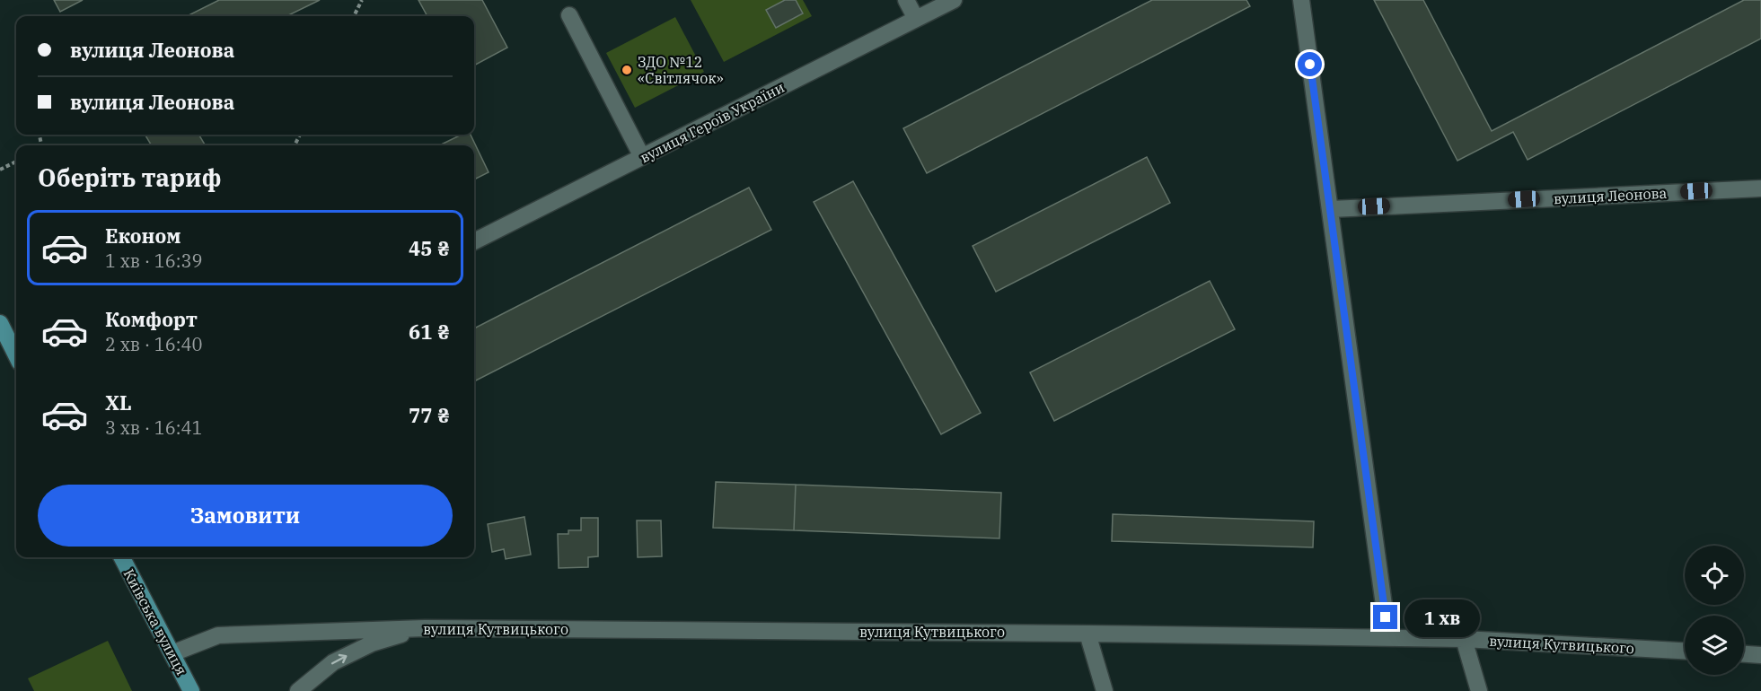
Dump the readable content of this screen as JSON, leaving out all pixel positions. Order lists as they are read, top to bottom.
{
  "streets": {
    "main road": ["Київська вулиця"],
    "street": ["вулиця Героїв України", "вулиця Леонова", "вулиця Кутвицького"]
  },
  "crossings": [
    ["Київська вулиця", "вулиця Кутвицького"]
  ],
  "places": ["ЗДО №12 «Світлячок»"],
  "page": {
    "banner": ["вулиця Леонова", "вулиця Леонова"],
    "heading": "Оберіть тариф",
    "list": [
      {
        "name": "Економ",
        "note": "1 хв · 16:39",
        "value": "45 ₴"
      },
      {
        "name": "Комфорт",
        "note": "2 хв · 16:40",
        "value": "61 ₴"
      },
      {
        "name": "XL",
        "note": "3 хв · 16:41",
        "value": "77 ₴"
      }
    ],
    "buttons": "Замовити",
    "bubble": "1 хв"
  }
}
